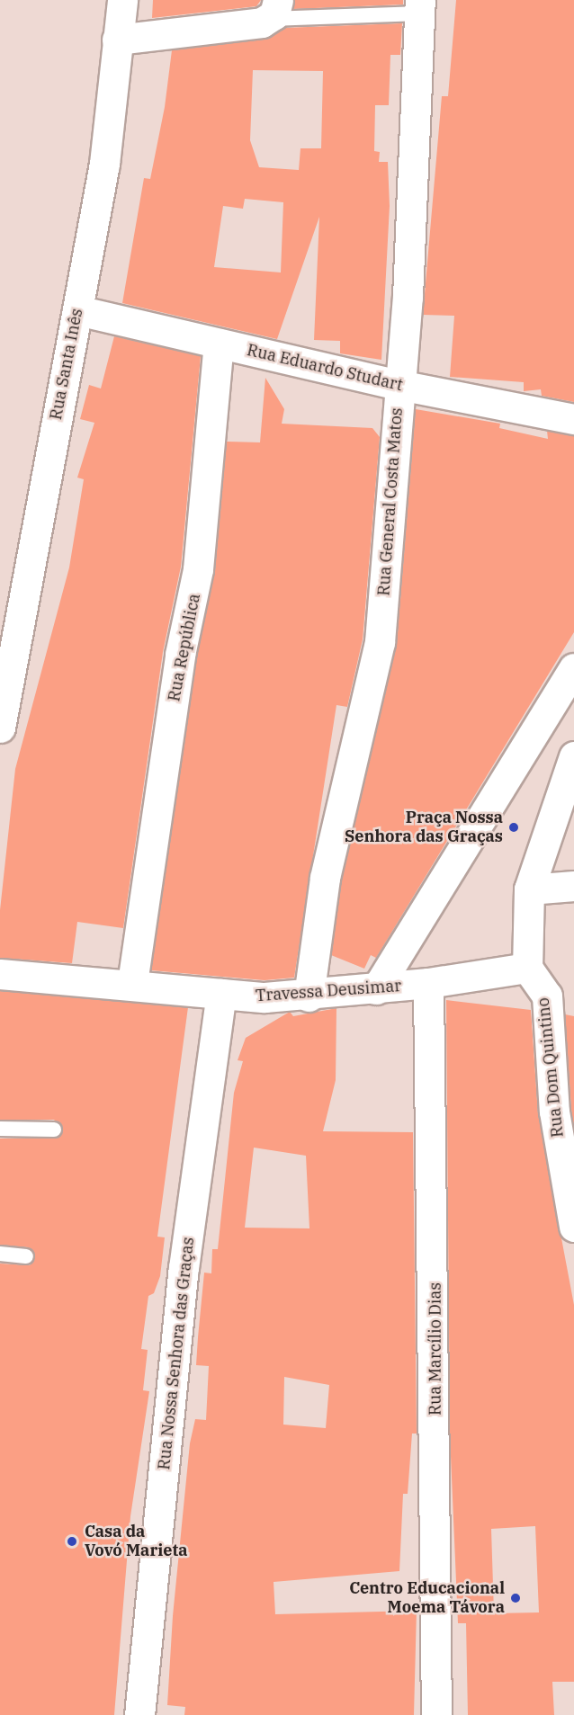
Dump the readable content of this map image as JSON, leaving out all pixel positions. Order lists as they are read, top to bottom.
{
  "streets": {
    "street": [
      "Rua Santa Inês",
      "Rua Eduardo Studart",
      "Rua General Costa Matos",
      "Rua República",
      "Travessa Deusimar",
      "Rua Dom Quintino",
      "Rua Marcílio Dias",
      "Rua Nossa Senhora das Graças"
    ]
  },
  "crossings": [
    ["Rua Santa Inês", "Rua Eduardo Studart"],
    ["Rua Eduardo Studart", "Rua General Costa Matos"],
    ["Rua Eduardo Studart", "Rua República"],
    ["Rua General Costa Matos", "Travessa Deusimar"],
    ["Rua República", "Travessa Deusimar"],
    ["Travessa Deusimar", "Rua Dom Quintino"],
    ["Travessa Deusimar", "Rua Marcílio Dias"],
    ["Travessa Deusimar", "Rua Nossa Senhora das Graças"]
  ],
  "places": ["Praça Nossa Senhora das Graças", "Casa da Vovó Marieta", "Centro Educacional Moema Távora"]
}
